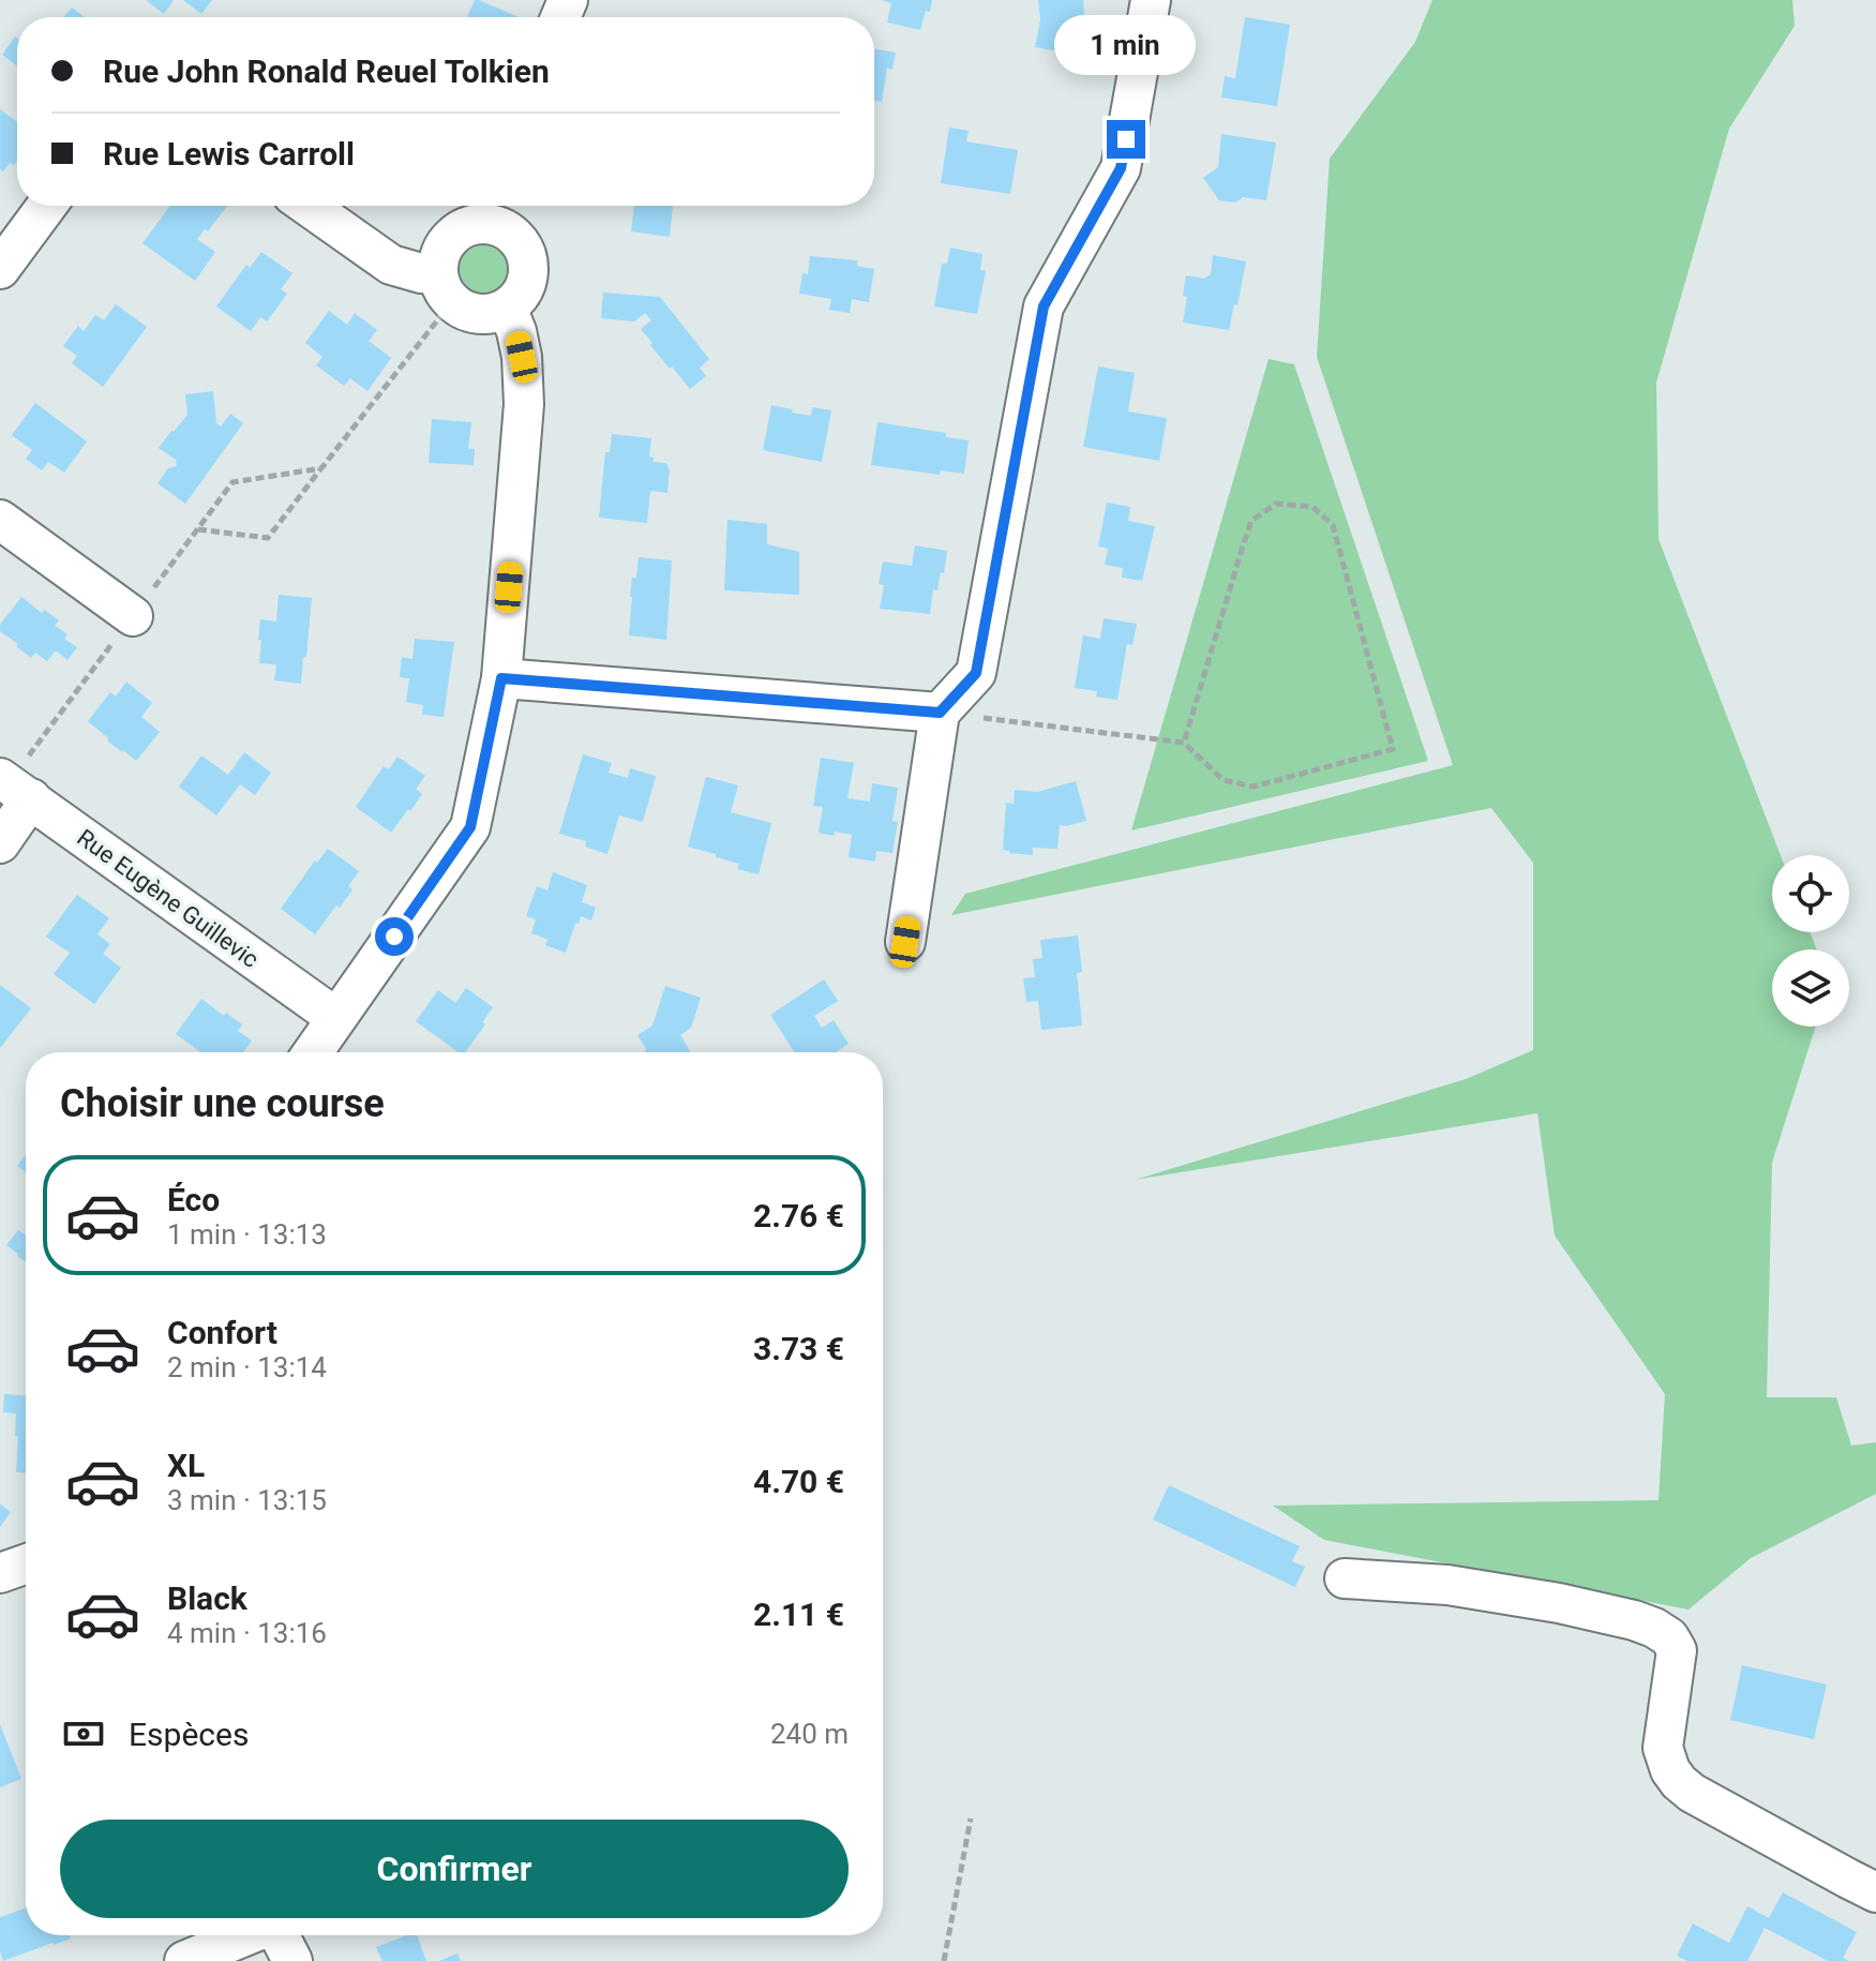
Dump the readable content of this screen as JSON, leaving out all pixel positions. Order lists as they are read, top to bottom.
{
  "streets": {
    "street": ["Rue Eugène Guillevic"]
  },
  "page": {
    "bubble": "1 min",
    "banner": ["Rue John Ronald Reuel Tolkien", "Rue Lewis Carroll"],
    "heading": "Choisir une course",
    "list": [
      {
        "name": "Éco",
        "note": "1 min · 13:13",
        "value": "2.76 €"
      },
      {
        "name": "Confort",
        "note": "2 min · 13:14",
        "value": "3.73 €"
      },
      {
        "name": "XL",
        "note": "3 min · 13:15",
        "value": "4.70 €"
      },
      {
        "name": "Black",
        "note": "4 min · 13:16",
        "value": "2.11 €"
      }
    ],
    "pay": ["Espèces", "240 m"],
    "buttons": "Confirmer"
  }
}
